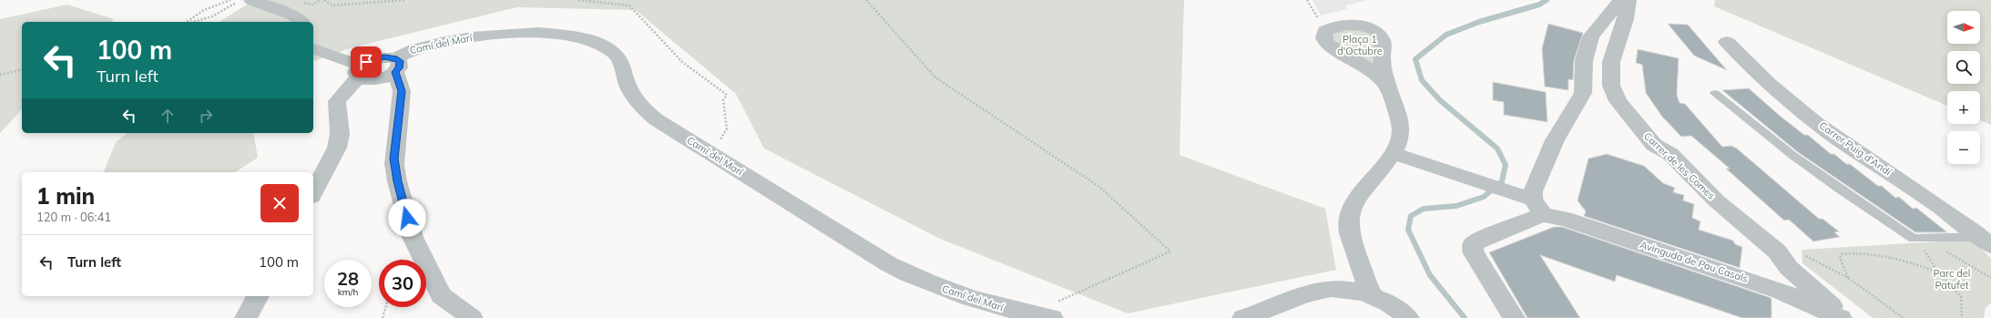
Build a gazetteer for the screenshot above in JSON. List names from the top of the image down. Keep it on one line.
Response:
{"streets":{"street":["Camí del Marí","Carrer Puig d'Andí","Carrer de les Comes","Avinguda de Pau Casals"]},"parks":["Plaça 1 d'Octubre","Parc del Patufet"],"north":"right","page":{"map_buttons":["+","−"],"turn":["100 m","Turn left"],"heading":["1 min","120 m · 06:41"],"list":[{"name":"Turn left","value":"100 m"}],"speed":"28 km/h","limit":"30"}}
